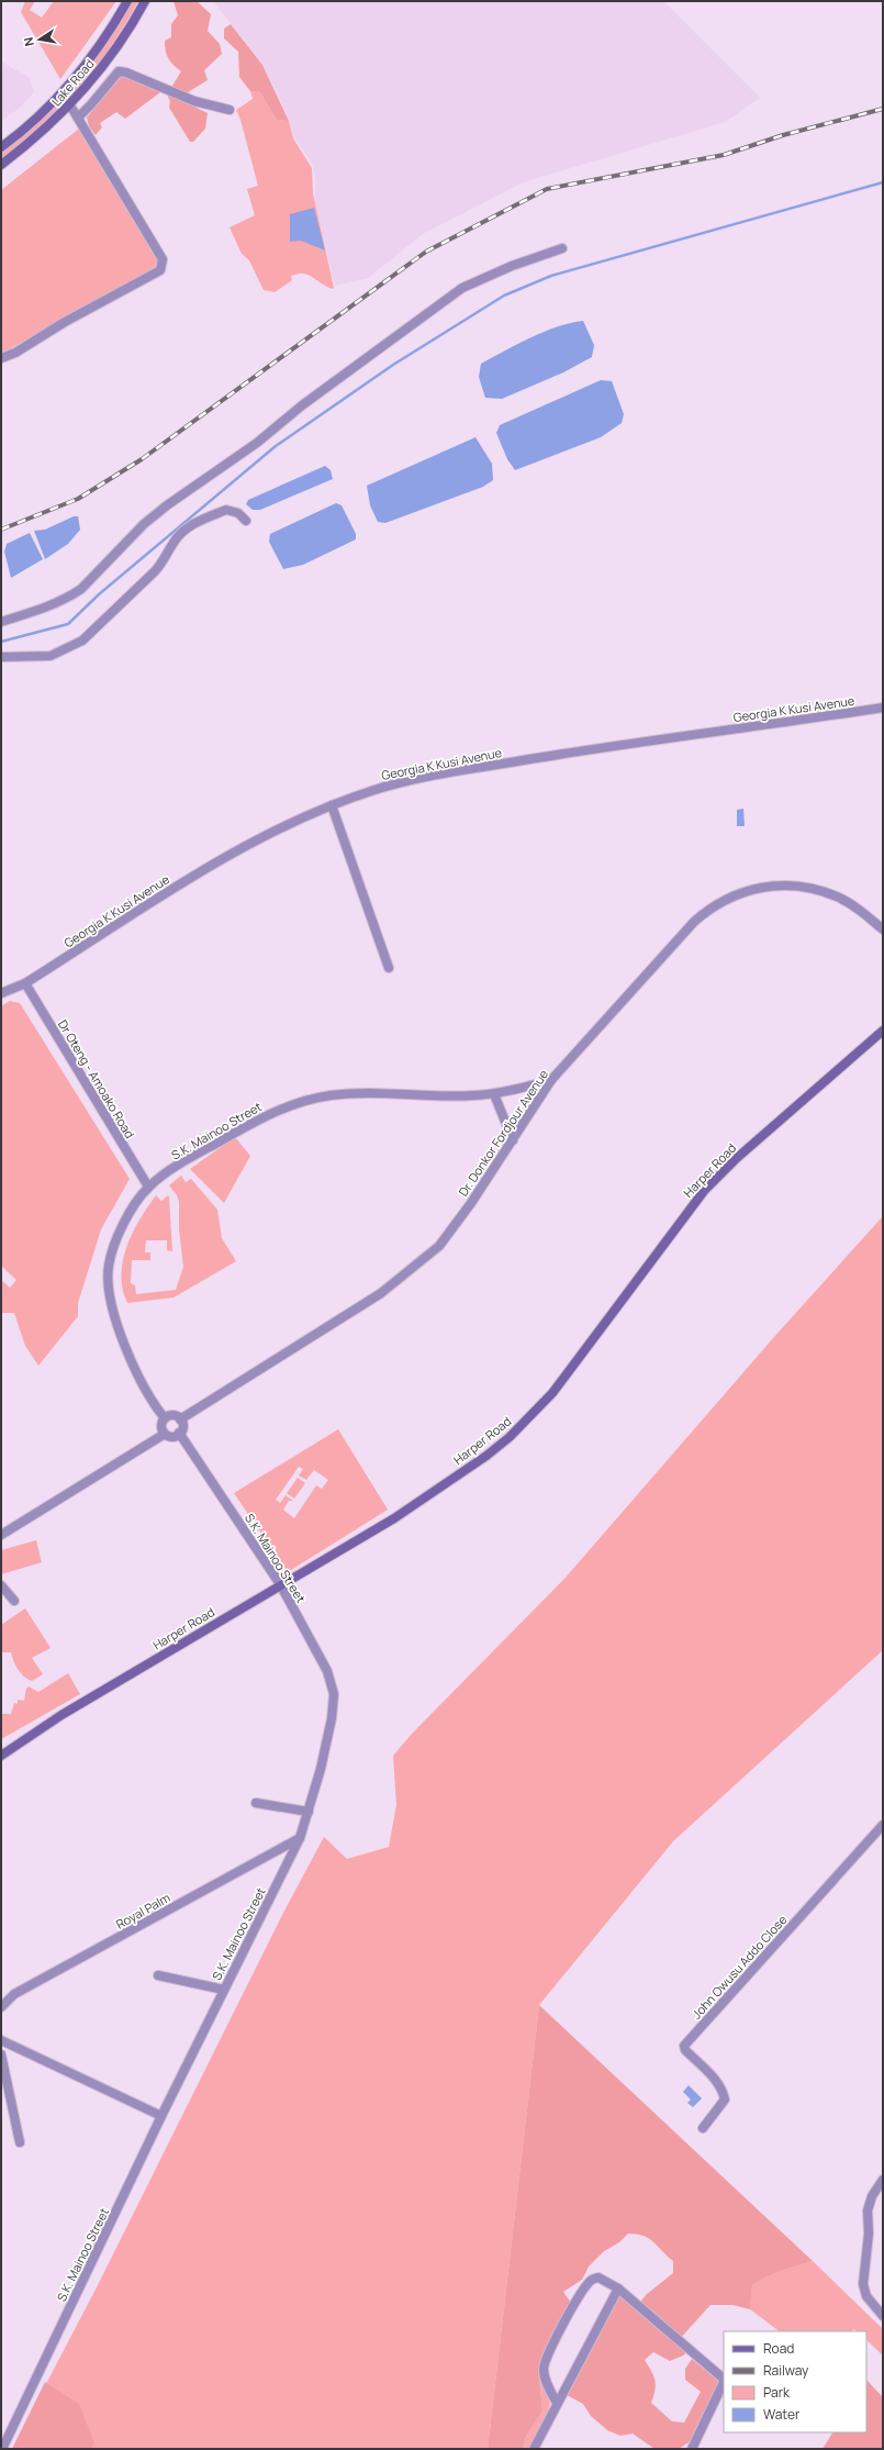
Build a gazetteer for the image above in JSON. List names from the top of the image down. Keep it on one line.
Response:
{"streets":{"main road":["Lake Road","Harper Road"],"street":["Georgia K Kusi Avenue","Dr Oteng - Amoako Road","S.K. Mainoo Street","Dr. Donkor Fordjour Avenue","Royal Palm","John Owusu Addo Close"]},"crossings":[["Georgia K Kusi Avenue","Dr Oteng - Amoako Road"],["Dr Oteng - Amoako Road","S.K. Mainoo Street"],["S.K. Mainoo Street","Dr. Donkor Fordjour Avenue"],["S.K. Mainoo Street","Harper Road"],["S.K. Mainoo Street","Royal Palm"]],"legend":["Road","Railway","Park","Water"],"north":"left"}
